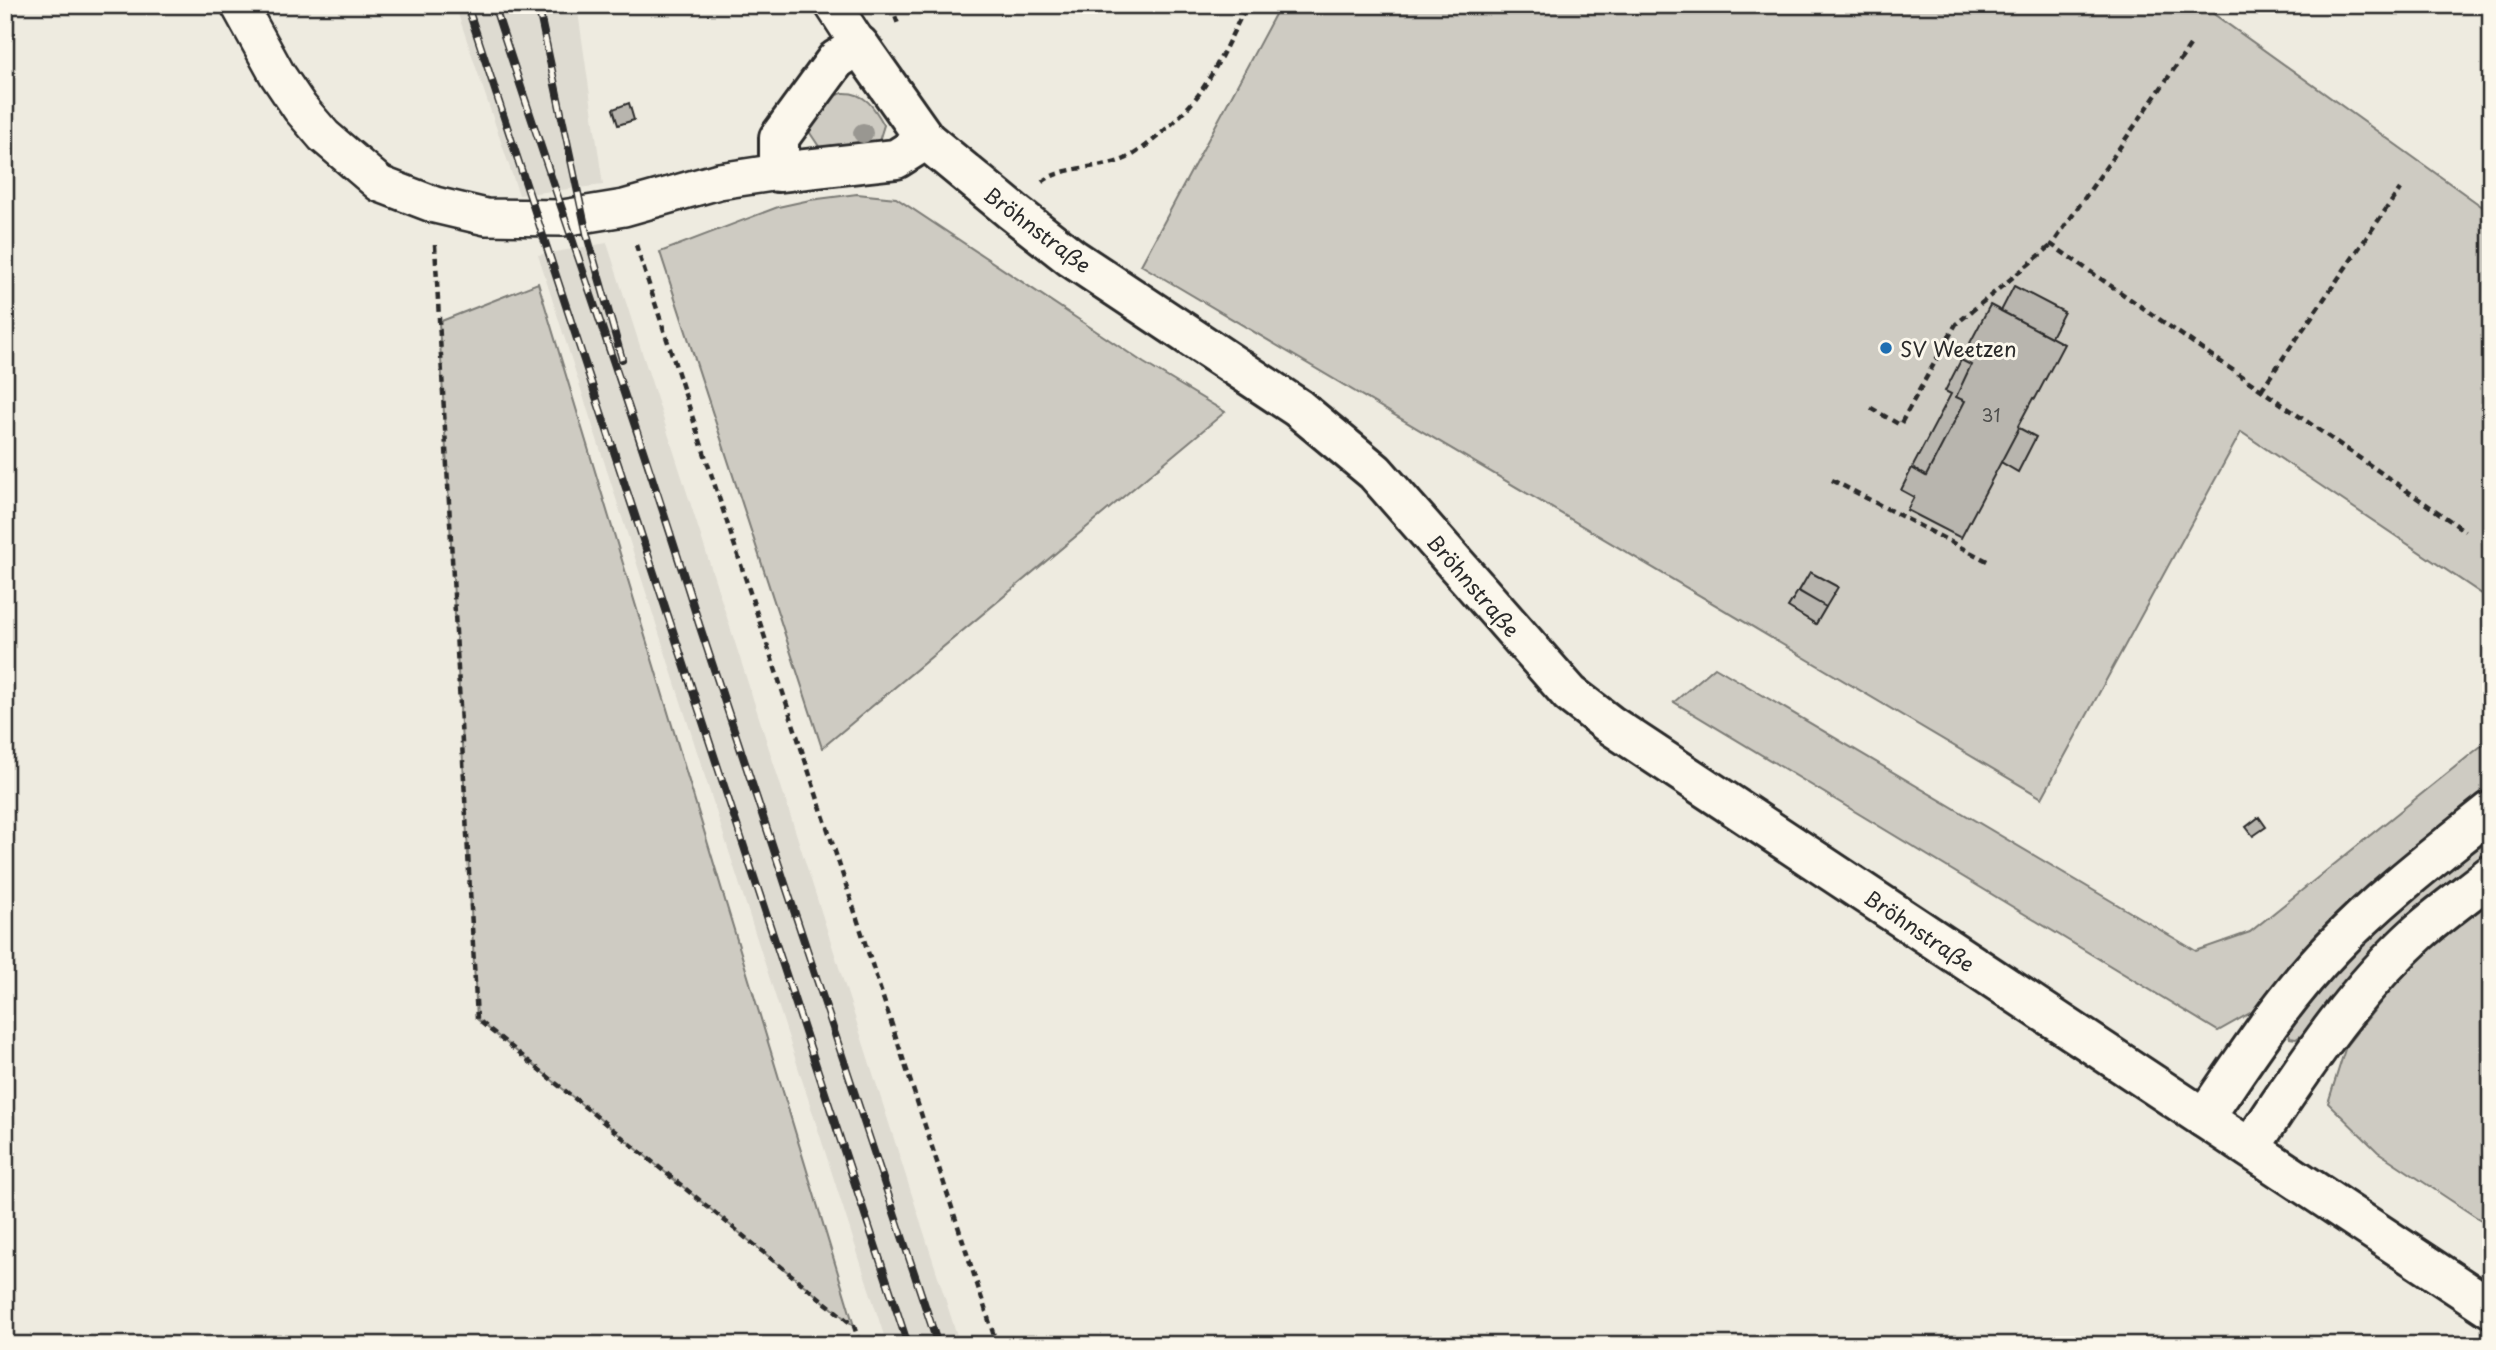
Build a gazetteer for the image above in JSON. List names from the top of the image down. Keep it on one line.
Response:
{"streets":{"main road":["Bröhnstraße"]},"places":["SV Weetzen"],"house_numbers":["31"]}
